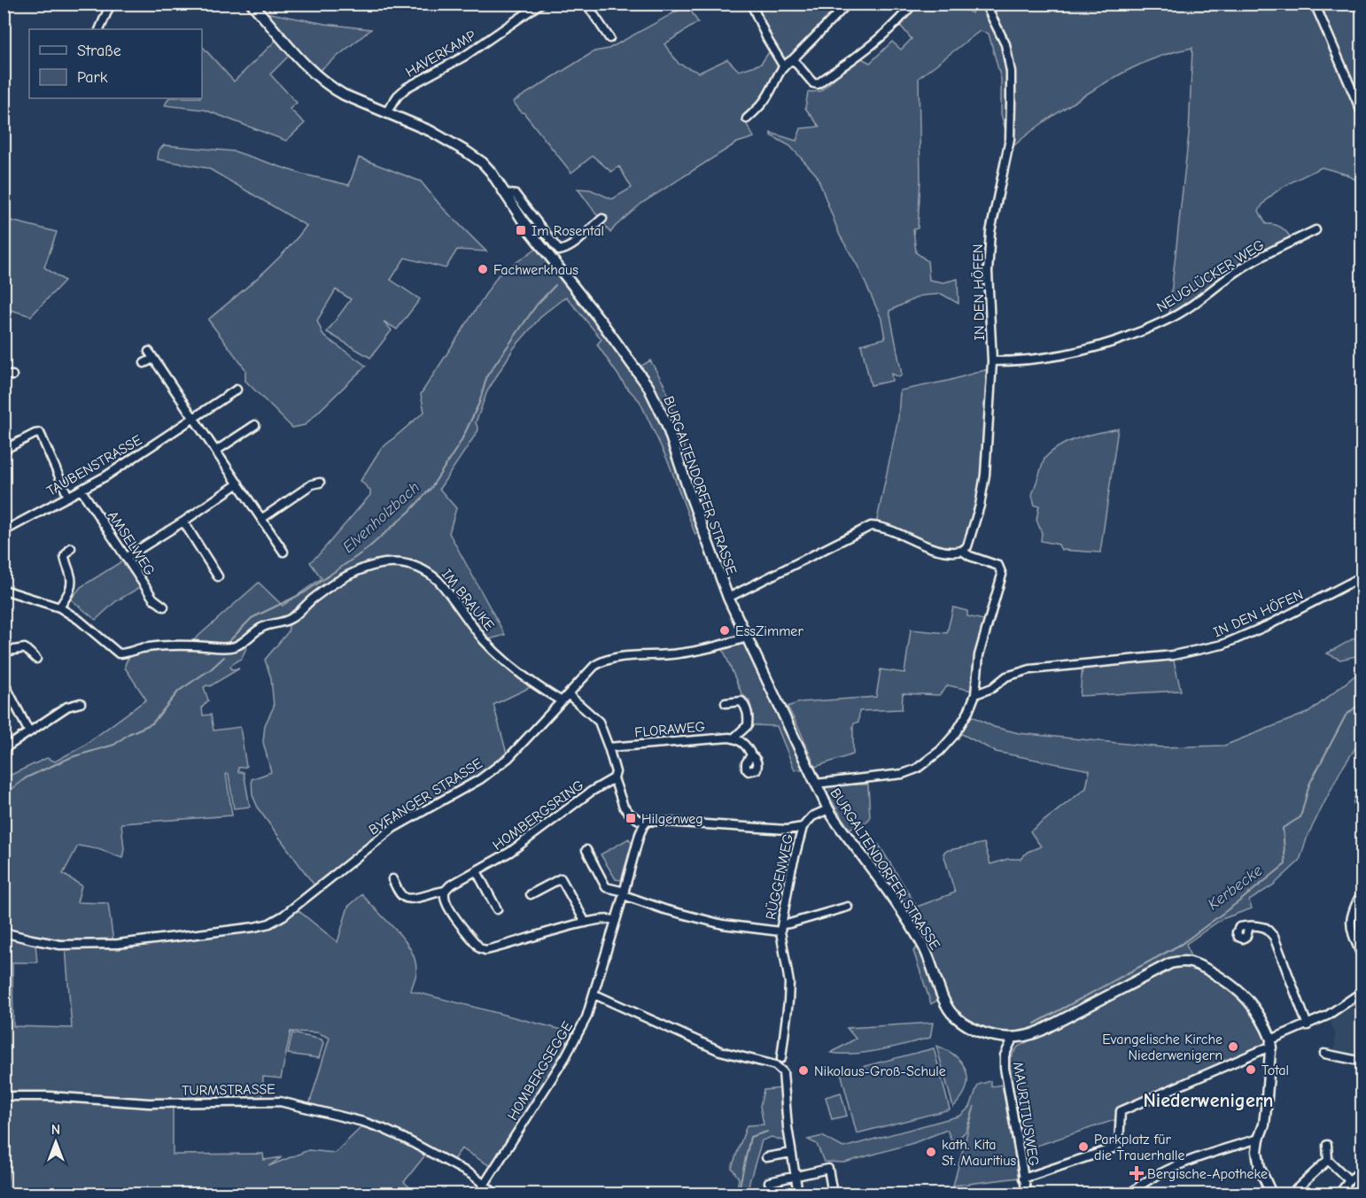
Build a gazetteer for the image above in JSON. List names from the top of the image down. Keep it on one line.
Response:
{"streets":{"main road":["BURGALTENDORFER STRASSE"],"street":["HAVERKAMP","NEUGLÜCKER WEG","IN DEN HÖFEN","TAUBENSTRASSE","AMSELWEG","IM BRAUKE","FLORAWEG","BYFANGER STRASSE","HOMBERGSRING","RÜGGENWEG","HOMBERGSEGGE","TURMSTRASSE","MAURITIUSWEG"]},"crossings":[["HAVERKAMP","BURGALTENDORFER STRASSE"],["NEUGLÜCKER WEG","IN DEN HÖFEN"],["TAUBENSTRASSE","AMSELWEG"],["BURGALTENDORFER STRASSE","BYFANGER STRASSE"],["BURGALTENDORFER STRASSE","MAURITIUSWEG"],["IM BRAUKE","BYFANGER STRASSE"],["HOMBERGSEGGE","TURMSTRASSE"]],"districts":["Niederwenigern"],"water":["Elvenholzbach","Kerbecke"],"places":{"transit":["Im Rosental","Hilgenweg"],"other":["Fachwerkhaus","EssZimmer","Evangelische Kirche Niederwenigern","Total","Nikolaus-Groß-Schule","Parkplatz für die Trauerhalle","kath. Kita St. Mauritius"],"health":["Bergische-Apotheke"]},"legend":["Straße","Park"],"north":"top"}
